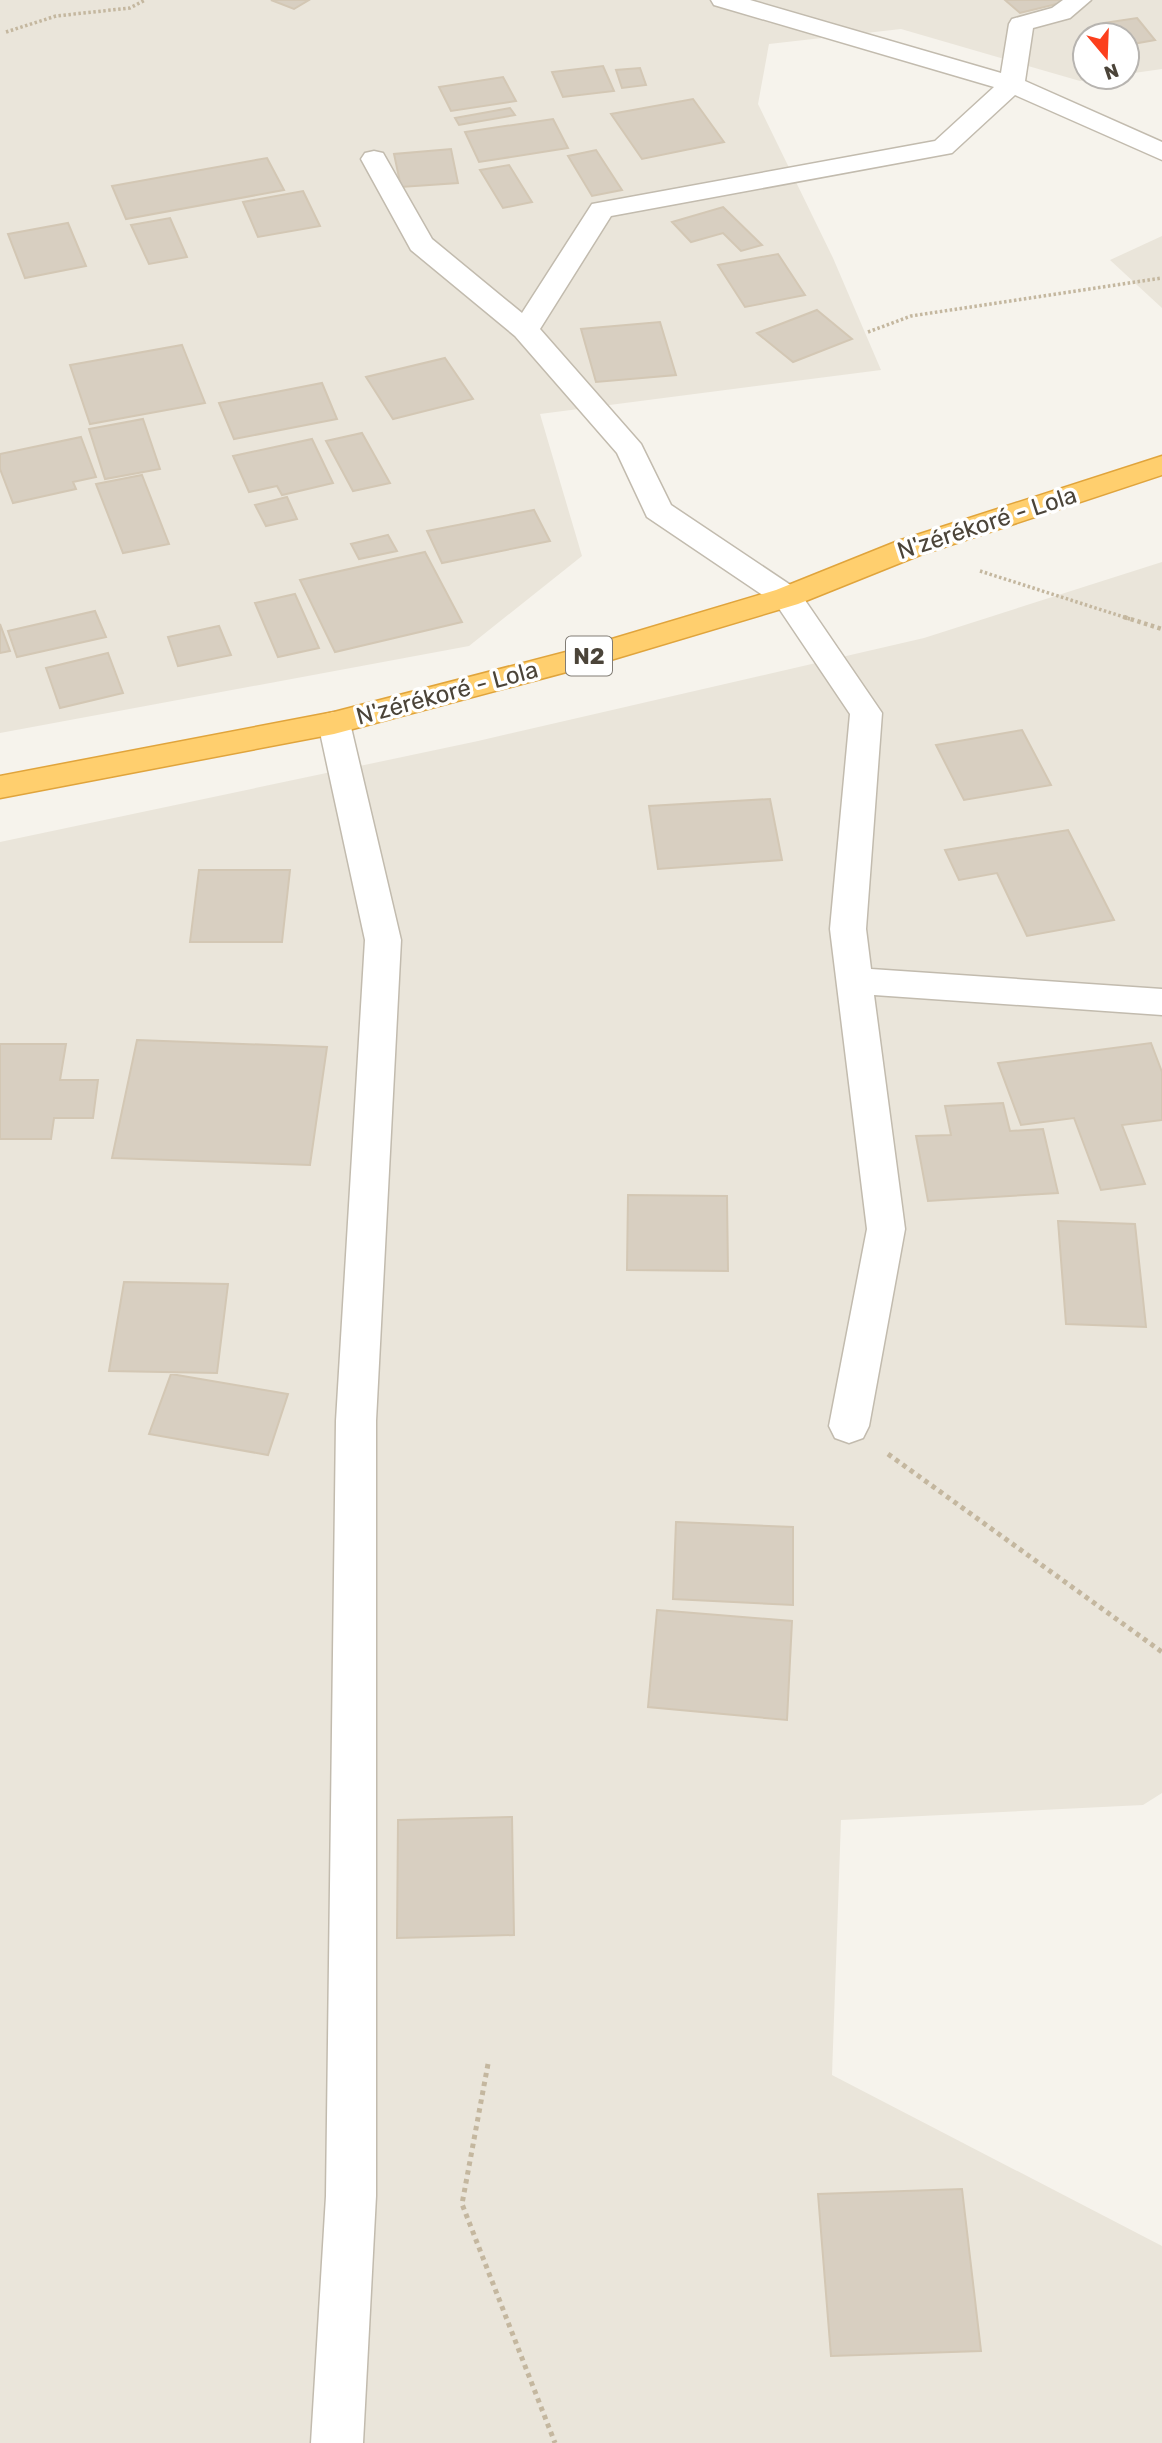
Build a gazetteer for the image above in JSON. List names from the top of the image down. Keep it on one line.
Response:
{"streets":{"highway":["N'zérékoré - Lola","N2"]},"north":"bottom"}
